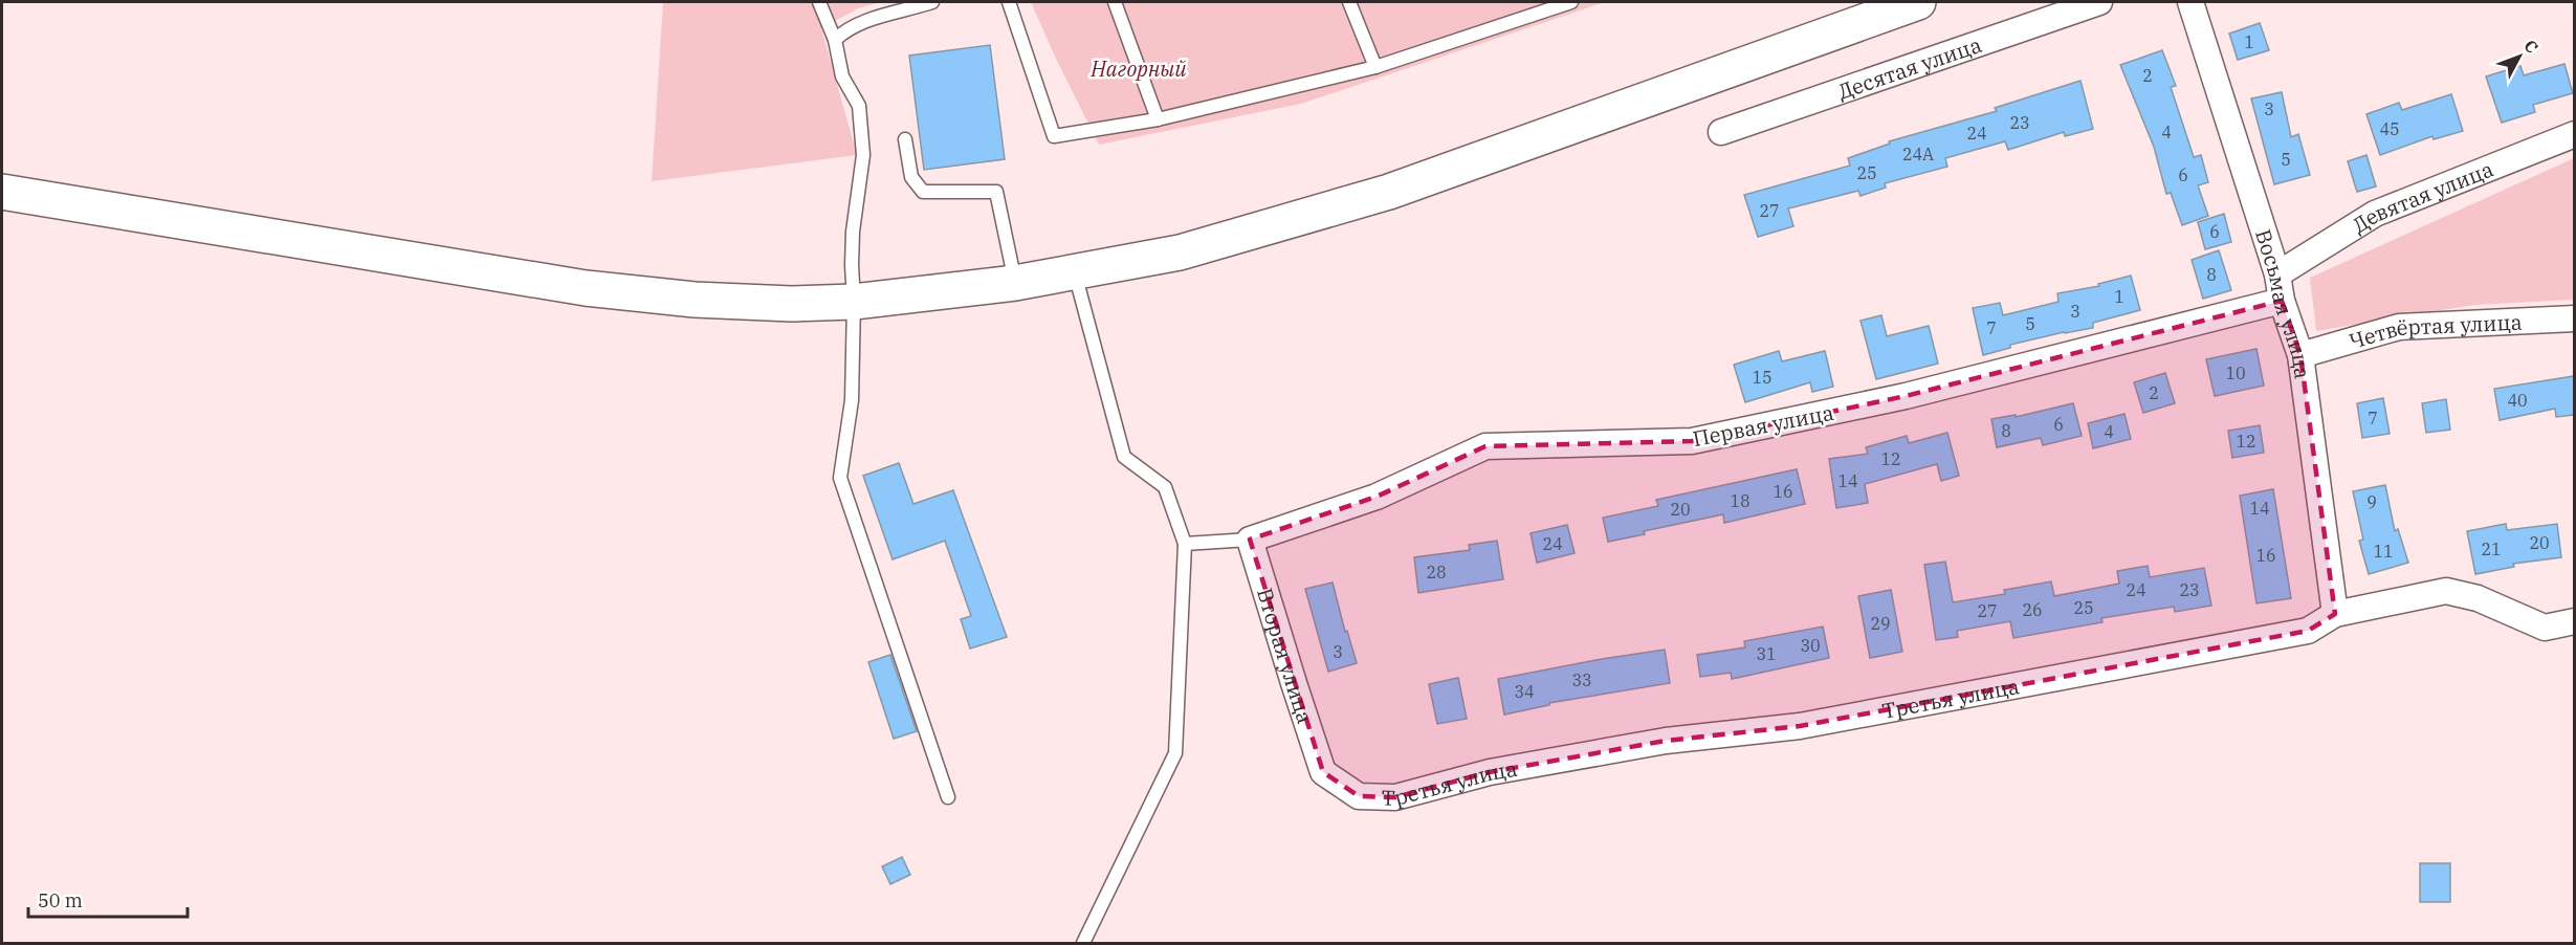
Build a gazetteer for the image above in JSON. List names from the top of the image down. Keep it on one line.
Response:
{"streets":{"street":["Десятая улица","Девятая улица","Восьмая улица","Четвёртая улица","Первая улица","Вторая улица","Третья улица"]},"crossings":[["Девятая улица","Восьмая улица"],["Восьмая улица","Четвёртая улица"],["Восьмая улица","Первая улица"],["Восьмая улица","Третья улица"],["Первая улица","Вторая улица"],["Вторая улица","Третья улица"]],"parks":["Нагорный"],"house_numbers":["1","2","3","23","45","4","24","24А","5","25","6","27","6","8","1","3","5","7","10","15","2","40","7","6","8","4","12","12","14","16","18","9","14","20","20","24","21","11","16","28","24","23","25","26","27","29","30","3","31","33","34"],"scale_bar":"50 m","north":"top right"}
